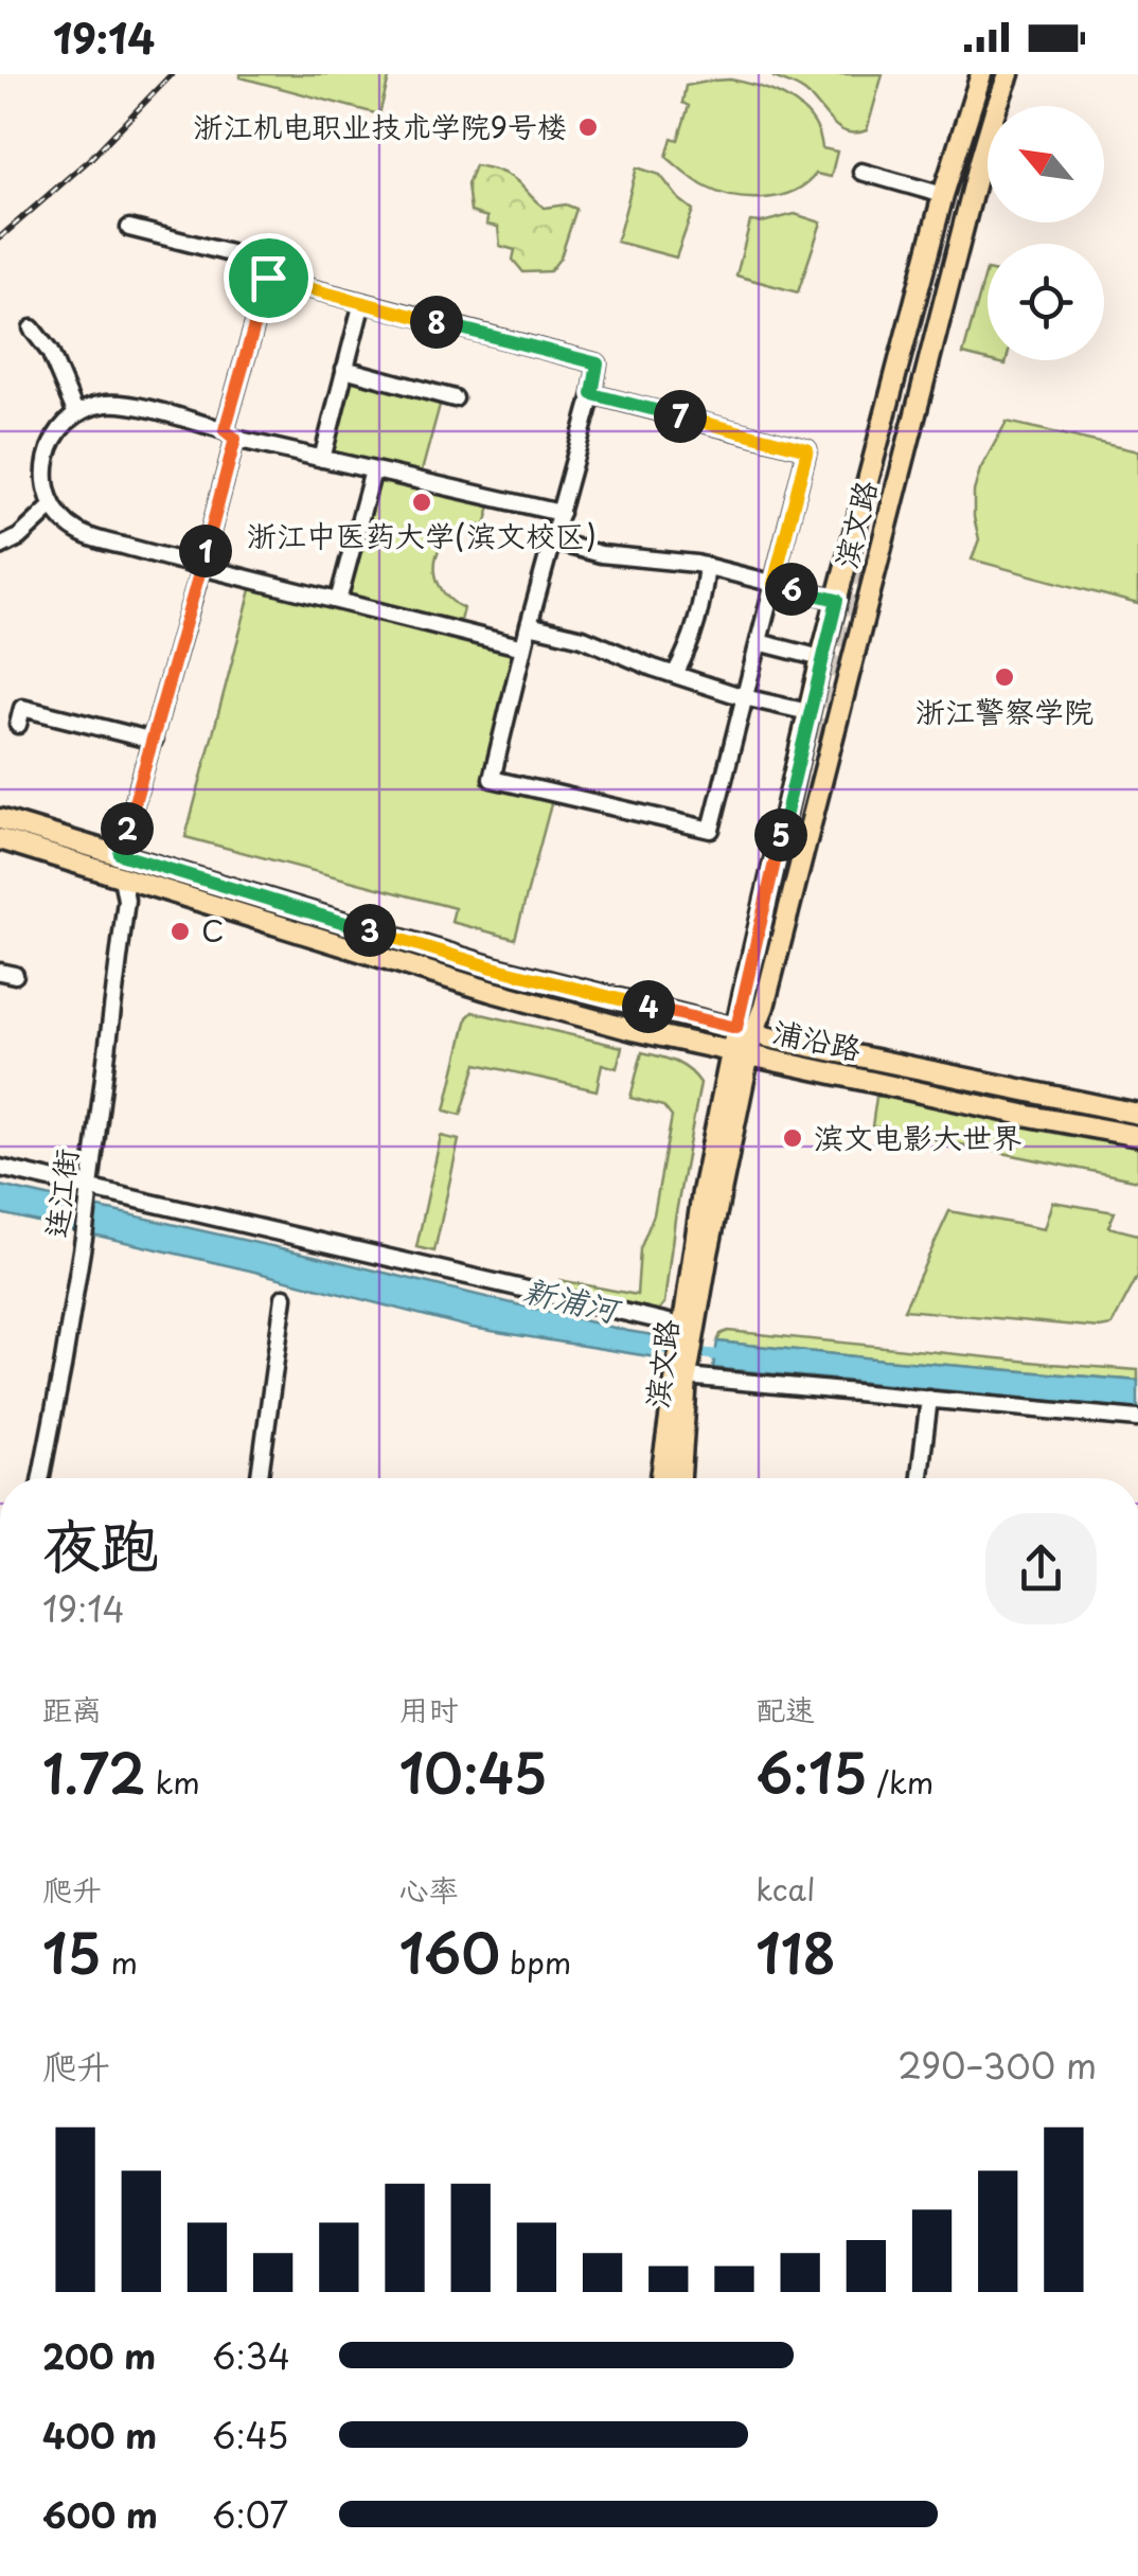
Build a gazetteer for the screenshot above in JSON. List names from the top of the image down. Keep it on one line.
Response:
{"streets":{"main road":["滨文路","浦沿路"],"street":["连江街"]},"crossings":[["滨文路","浦沿路"],["浦沿路","连江街"]],"water":["新浦河"],"places":["浙江机电职业技术学院9号楼","浙江中医药大学(滨文校区)","浙江警察学院","C","滨文电影大世界"],"north":"top left","page":{"status":"19:14","pins":["8","7","1","6","2","5","3","4"],"heading":["夜跑","19:14"],"stats":[["距离","1.72 km"],["用时","10:45"],["配速","6:15 /km"],["爬升","15 m"],["心率","160 bpm"],["kcal","118"]],"chart":["爬升","290–300 m"],"list":[{"name":"200 m","note":"6:34"},{"name":"400 m","note":"6:45"},{"name":"600 m","note":"6:07"}]}}
